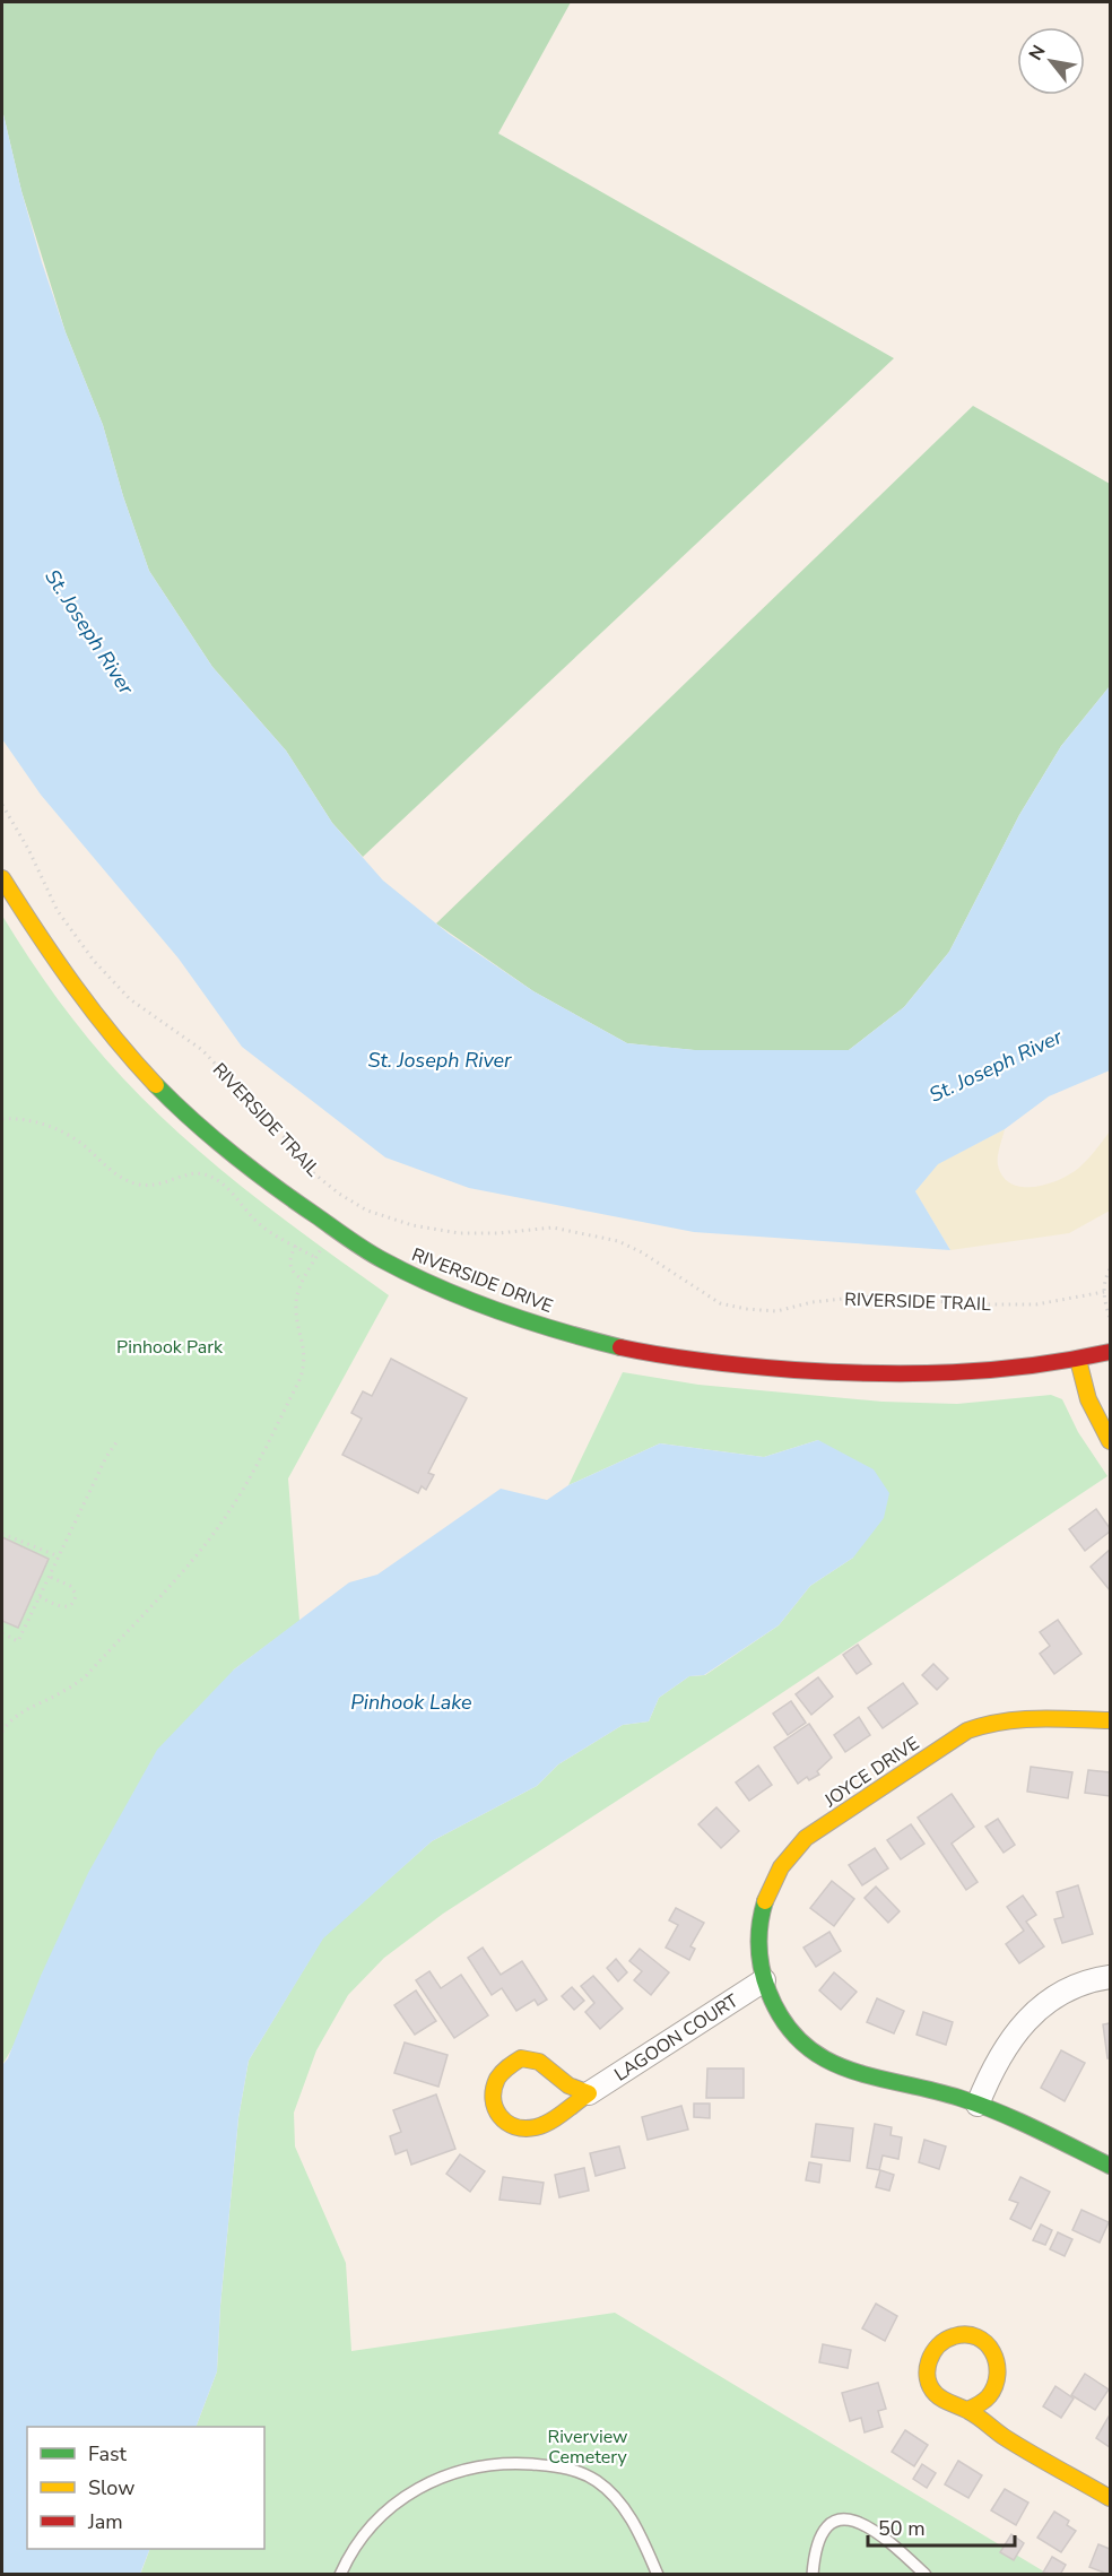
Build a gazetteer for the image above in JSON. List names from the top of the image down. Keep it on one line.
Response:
{"streets":{"street":["RIVERSIDE DRIVE","JOYCE DRIVE","LAGOON COURT"],"path":["RIVERSIDE TRAIL"]},"crossings":[["JOYCE DRIVE","LAGOON COURT"]],"water":["St. Joseph River","Pinhook Lake"],"parks":["Pinhook Park","Riverview Cemetery"],"legend":["Fast","Slow","Jam"],"scale_bar":"50 m","north":"top left"}
